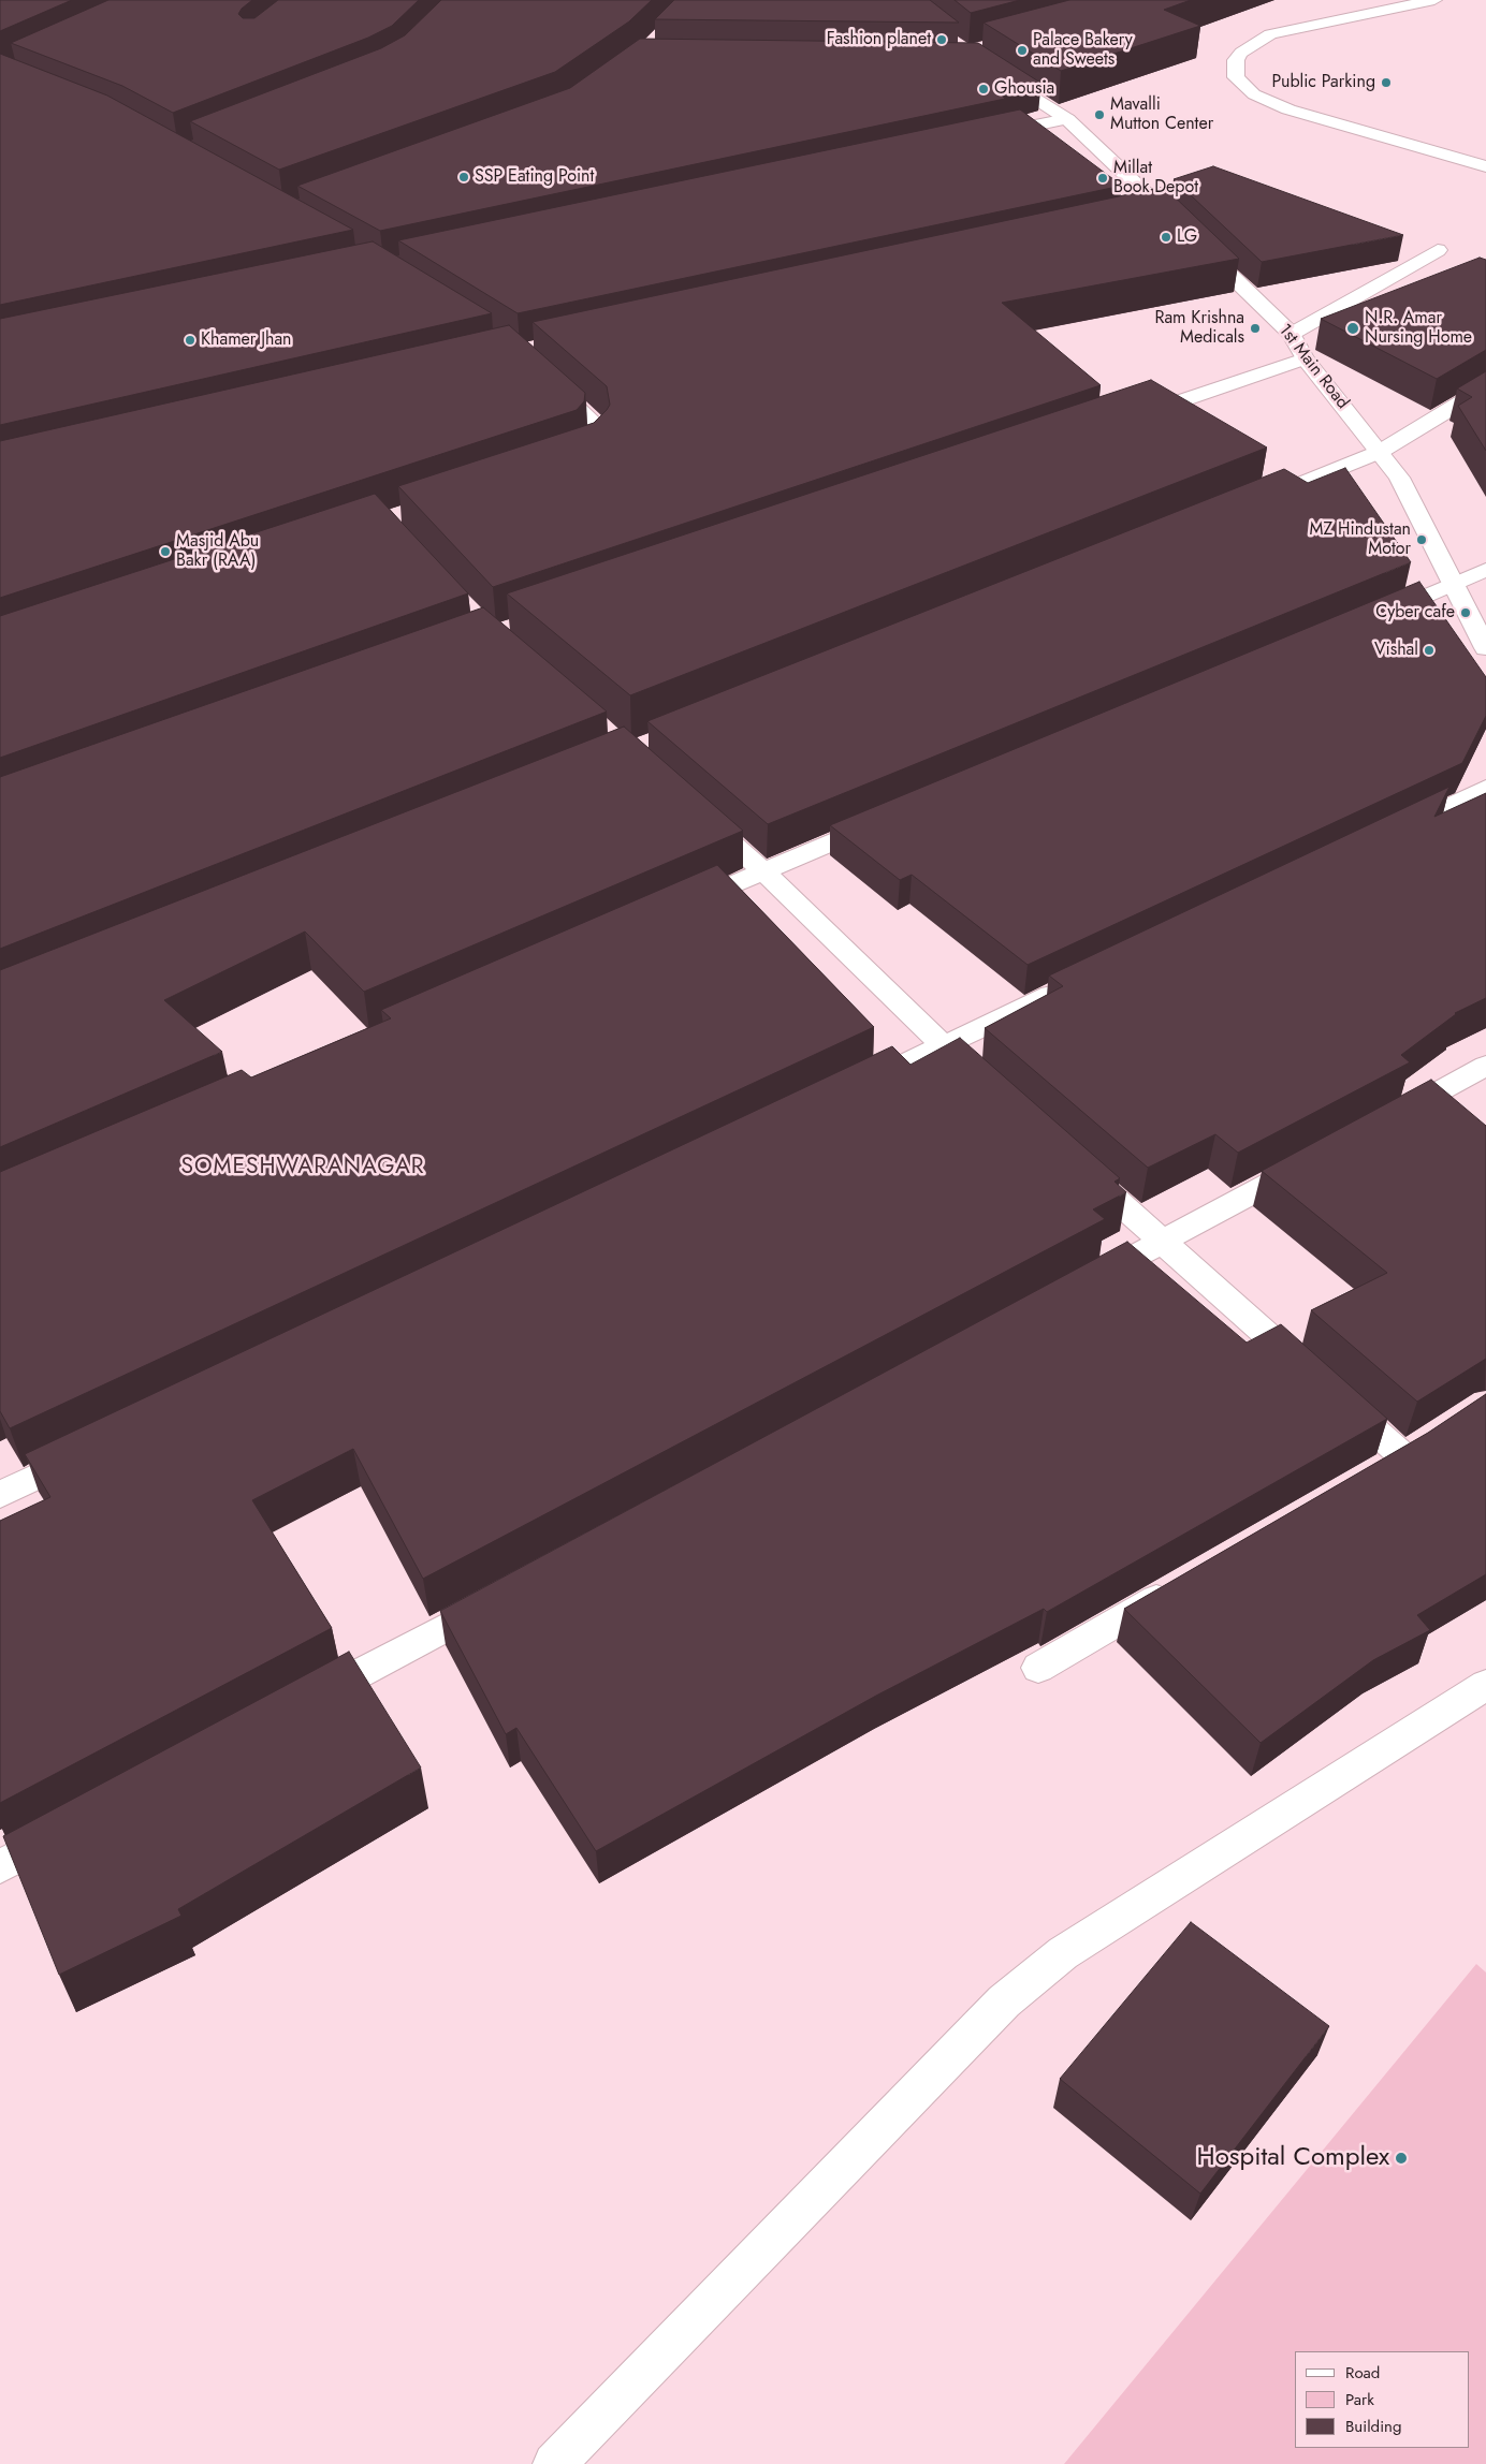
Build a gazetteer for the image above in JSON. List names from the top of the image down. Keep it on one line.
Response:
{"streets":{"street":["1st Main Road"]},"districts":["SOMESHWARANAGAR"],"places":["Fashion planet","Palace Bakery and Sweets","Public Parking","Ghousia","Mavalli Mutton Center","SSP Eating Point","Millat Book Depot","LG","Ram Krishna Medicals","N.R. Amar Nursing Home","Khamer Jhan","MZ Hindustan Motor","Masjid Abu Bakr (RAA)","Cyber cafe","Vishal","Hospital Complex"],"legend":["Road","Park","Building"]}
